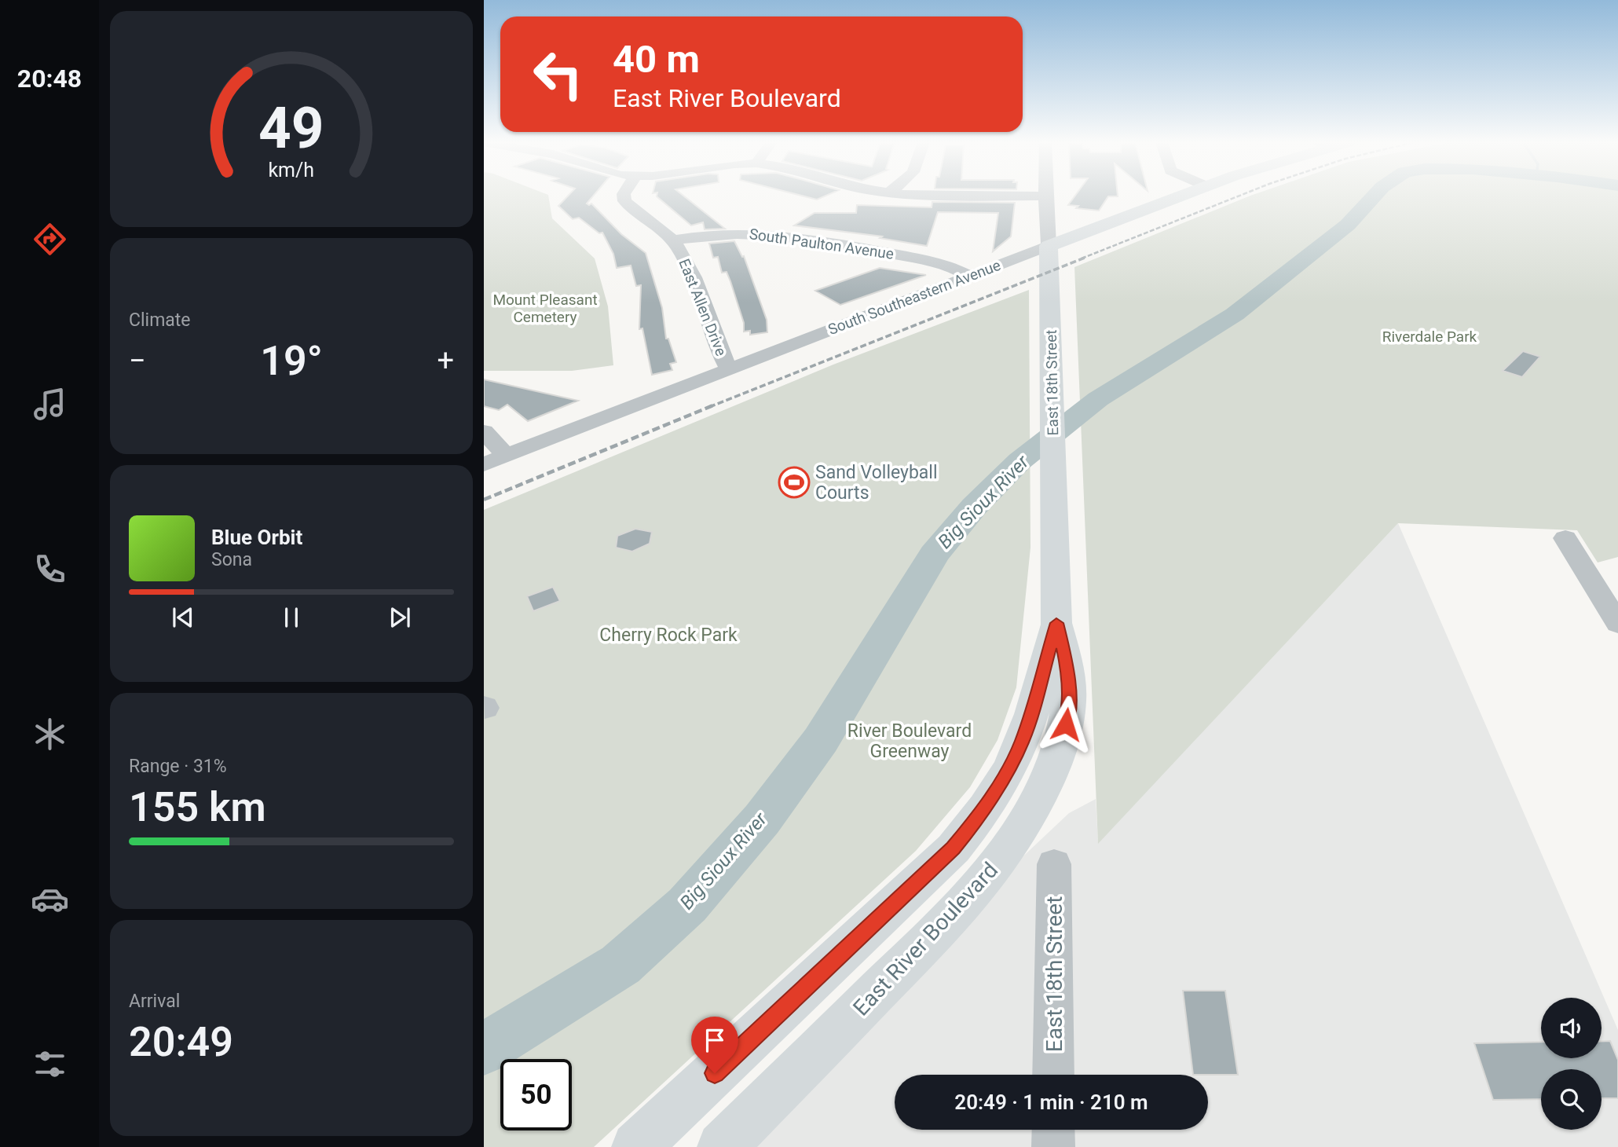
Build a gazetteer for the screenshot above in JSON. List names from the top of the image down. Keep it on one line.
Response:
{"streets":{"main road":["South Southeastern Avenue","East 18th Street","East River Boulevard"],"street":["South Paulton Avenue","East Allen Drive"]},"crossings":[["South Paulton Avenue","South Southeastern Avenue"],["South Paulton Avenue","East Allen Drive"],["South Southeastern Avenue","East Allen Drive"],["South Southeastern Avenue","East 18th Street"],["East 18th Street","East River Boulevard"]],"water":["Big Sioux River"],"parks":["Mount Pleasant Cemetery","Riverdale Park","Cherry Rock Park","River Boulevard Greenway"],"places":{"sports":["Sand Volleyball Courts"]},"page":{"tabs":"20:48","turn":["40 m","East River Boulevard"],"tile":["Climate",["Range · 31%","155 km"],["Arrival","20:49"]],"heat":["−","19°","+"],"song":["Blue Orbit","Sona"],"limit":"50","trip":"20:49 · 1 min · 210 m","gauge":["49","km/h"]}}
